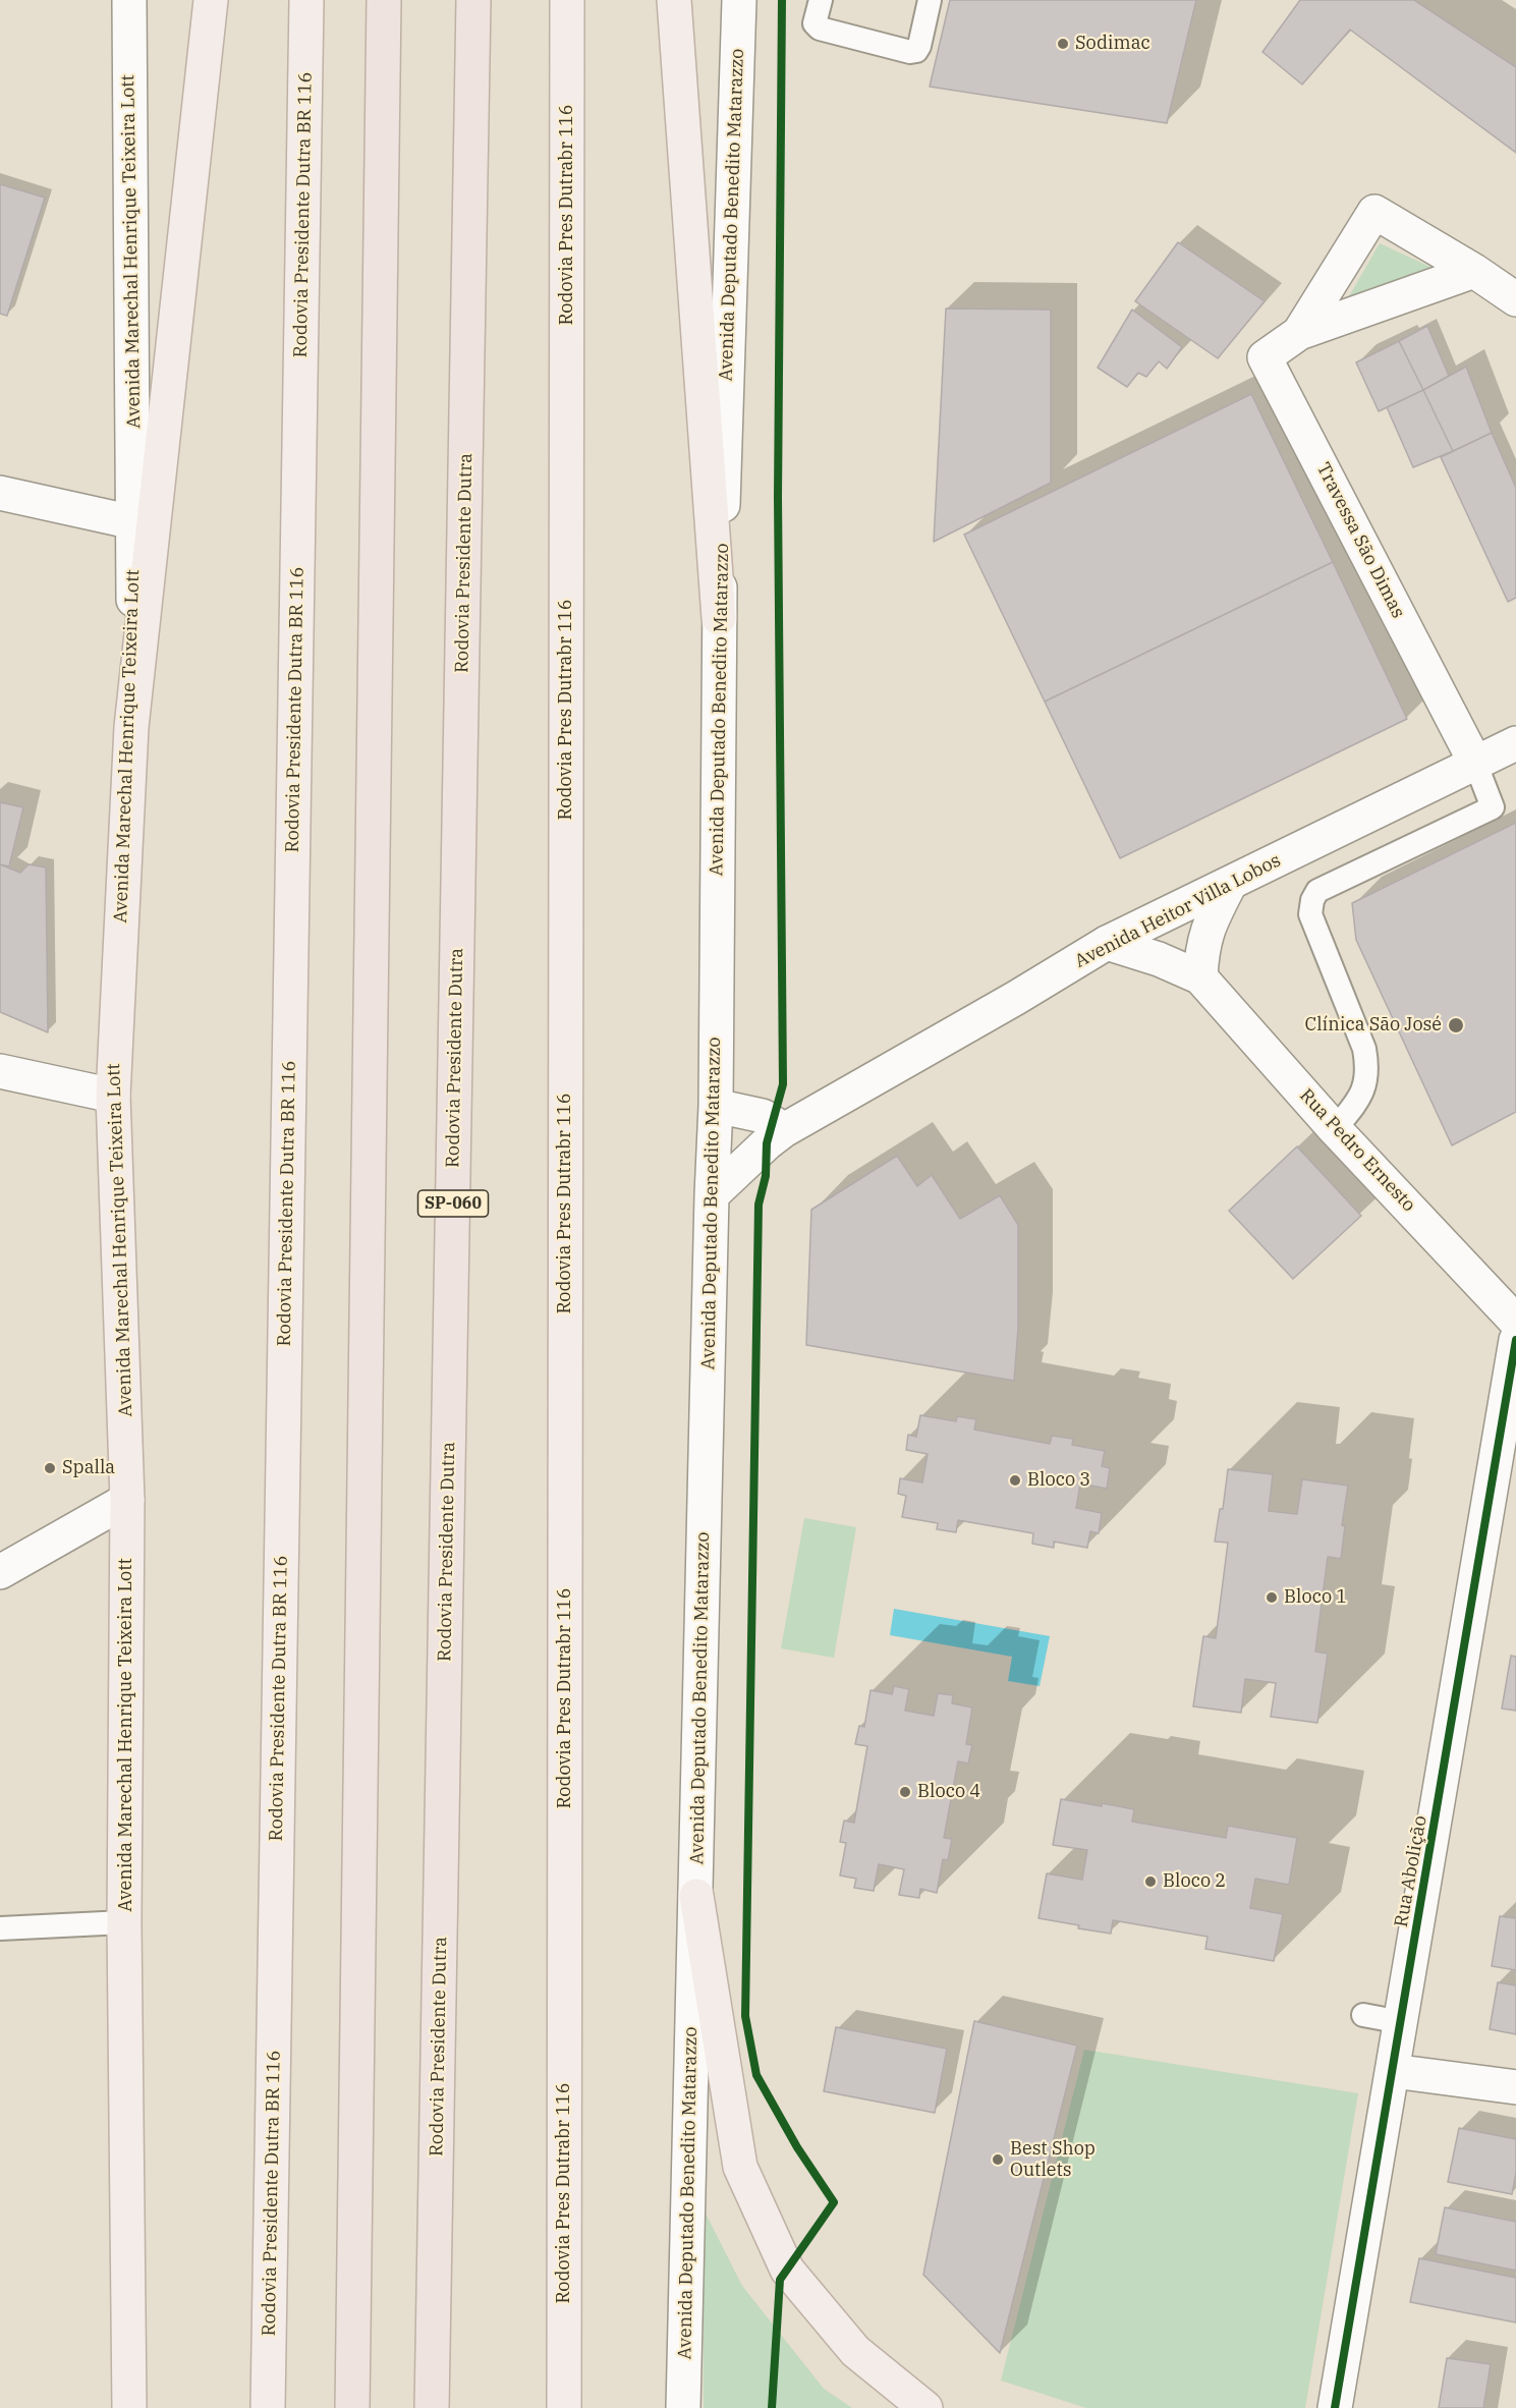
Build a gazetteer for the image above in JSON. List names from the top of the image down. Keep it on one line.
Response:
{"streets":{"highway":["Rodovia Presidente Dutra","SP-060"],"main road":["Rodovia Presidente Dutra BR 116","Rodovia Pres Dutrabr 116","Avenida Marechal Henrique Teixeira Lott"],"street":["Avenida Deputado Benedito Matarazzo","Travessa São Dimas","Avenida Heitor Villa Lobos","Rua Pedro Ernesto","Rua Abolição"]},"crossings":[["Avenida Deputado Benedito Matarazzo","Avenida Heitor Villa Lobos"],["Travessa São Dimas","Avenida Heitor Villa Lobos"],["Avenida Heitor Villa Lobos","Rua Pedro Ernesto"]],"places":["Sodimac","Clínica São José","Spalla","Bloco 3","Bloco 1","Bloco 4","Bloco 2","Best Shop Outlets"]}
